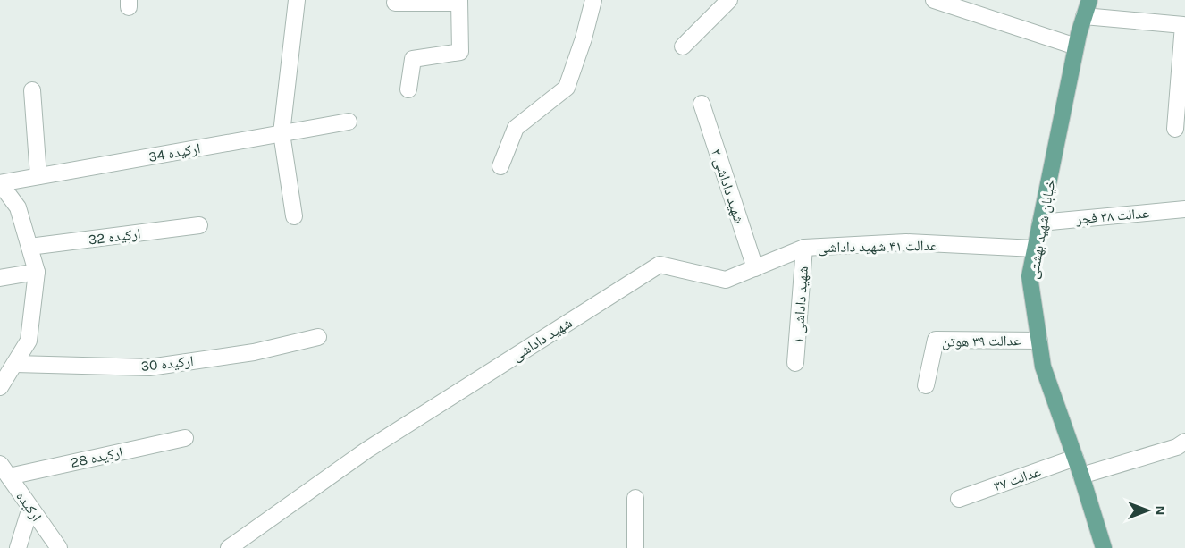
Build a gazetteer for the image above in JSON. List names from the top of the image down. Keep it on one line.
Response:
{"streets":{"main road":["خیابان شهید بهشتی"],"street":["ارکیده 34","شهید داداشی ۲","عدالت ۳۸ فجر","ارکیده 32","عدالت ۴۱ شهید داداشی","شهید داداشی ۱","شهید داداشی","عدالت ۳۹ هوتن","ارکیده 30","ارکیده 28","عدالت ۳۷","ارکیده"]},"crossings":[["شهید داداشی ۲","عدالت ۴۱ شهید داداشی"],["عدالت ۳۸ فجر","خیابان شهید بهشتی"],["خیابان شهید بهشتی","عدالت ۴۱ شهید داداشی"],["خیابان شهید بهشتی","عدالت ۳۹ هوتن"],["خیابان شهید بهشتی","عدالت ۳۷"],["عدالت ۴۱ شهید داداشی","شهید داداشی ۱"],["عدالت ۴۱ شهید داداشی","شهید داداشی"],["ارکیده 28","ارکیده"]],"north":"right"}
